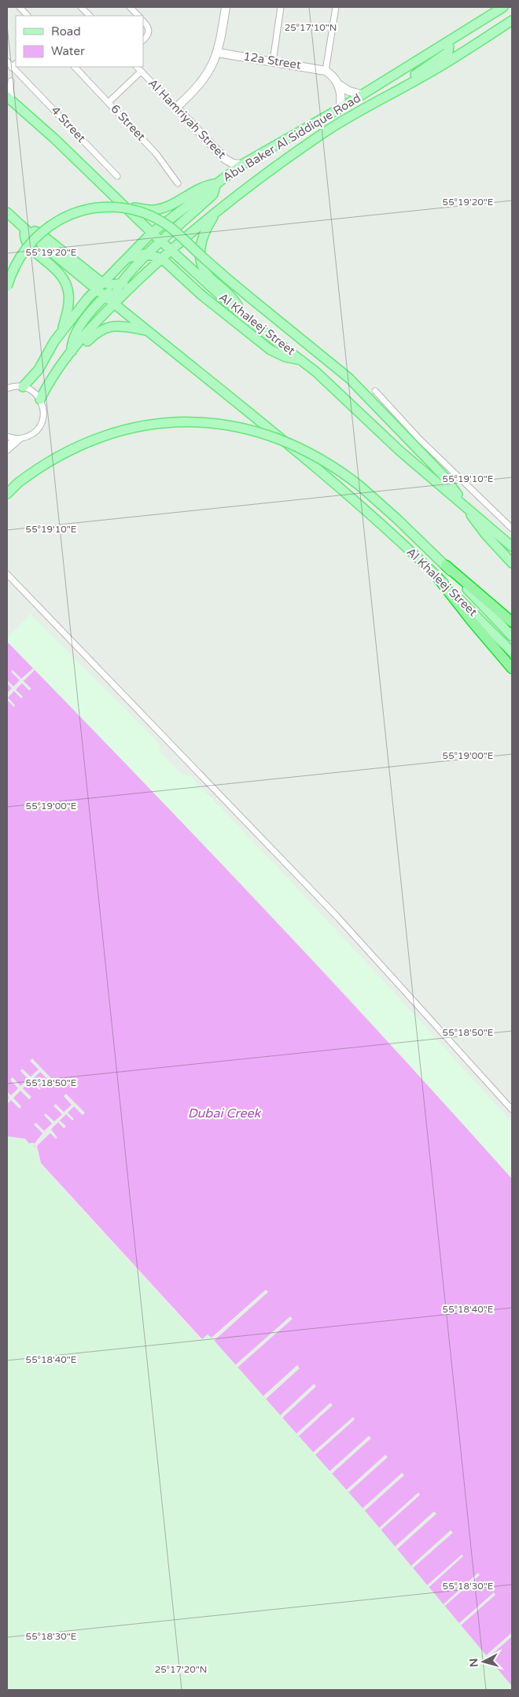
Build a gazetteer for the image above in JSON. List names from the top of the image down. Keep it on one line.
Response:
{"streets":{"main road":["Abu Baker Al Siddique Road","Al Khaleej Street"],"street":["12a Street","Al Hamriyah Street","6 Street","4 Street"]},"crossings":[["Al Hamriyah Street","Abu Baker Al Siddique Road"],["Abu Baker Al Siddique Road","Al Khaleej Street"]],"water":["Dubai Creek"],"legend":["Road","Water"],"north":"left","coordinates":["25°17'10\"N","55°19'20\"E","55°19'10\"E","55°19'00\"E","55°18'50\"E","55°18'40\"E","55°18'30\"E","25°17'20\"N"]}
